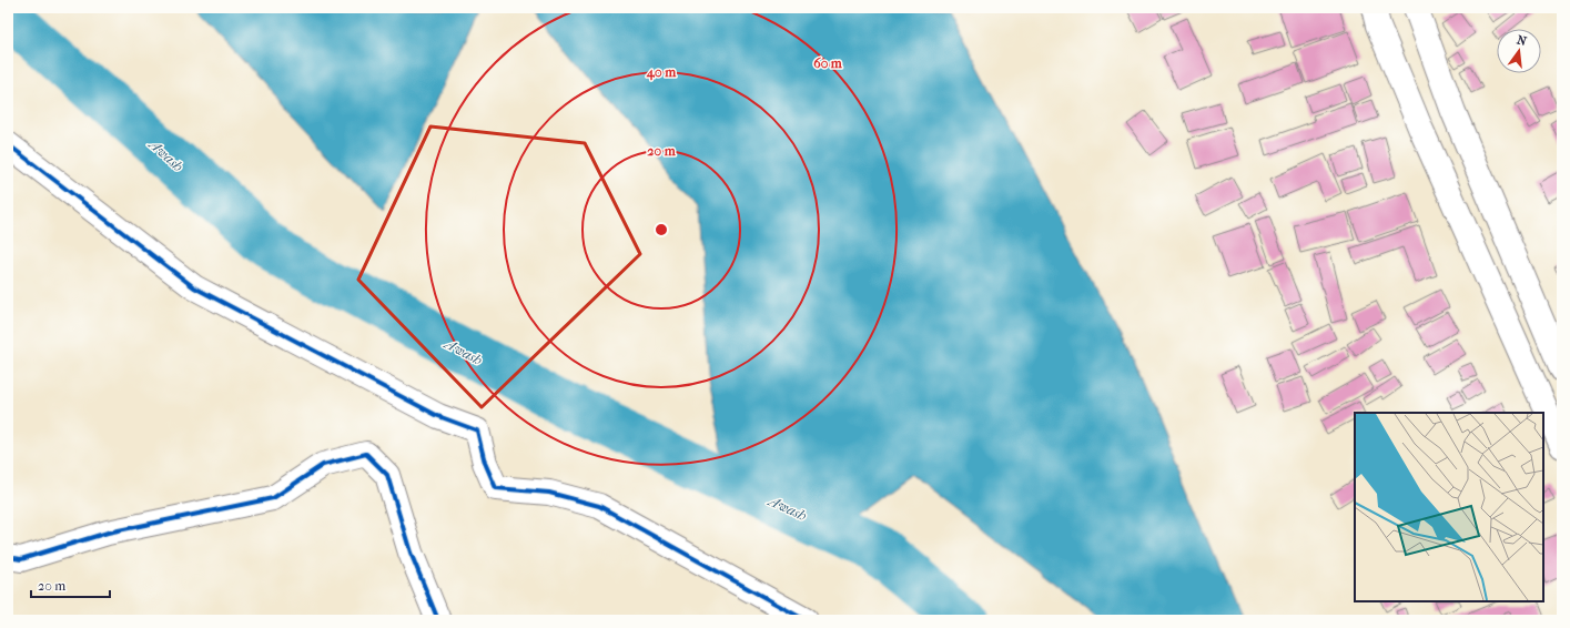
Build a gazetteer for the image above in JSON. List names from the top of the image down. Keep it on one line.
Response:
{"water":["Awash"],"scale_bar":"20 m","north":"top","rings":["60 m","40 m","20 m"]}
